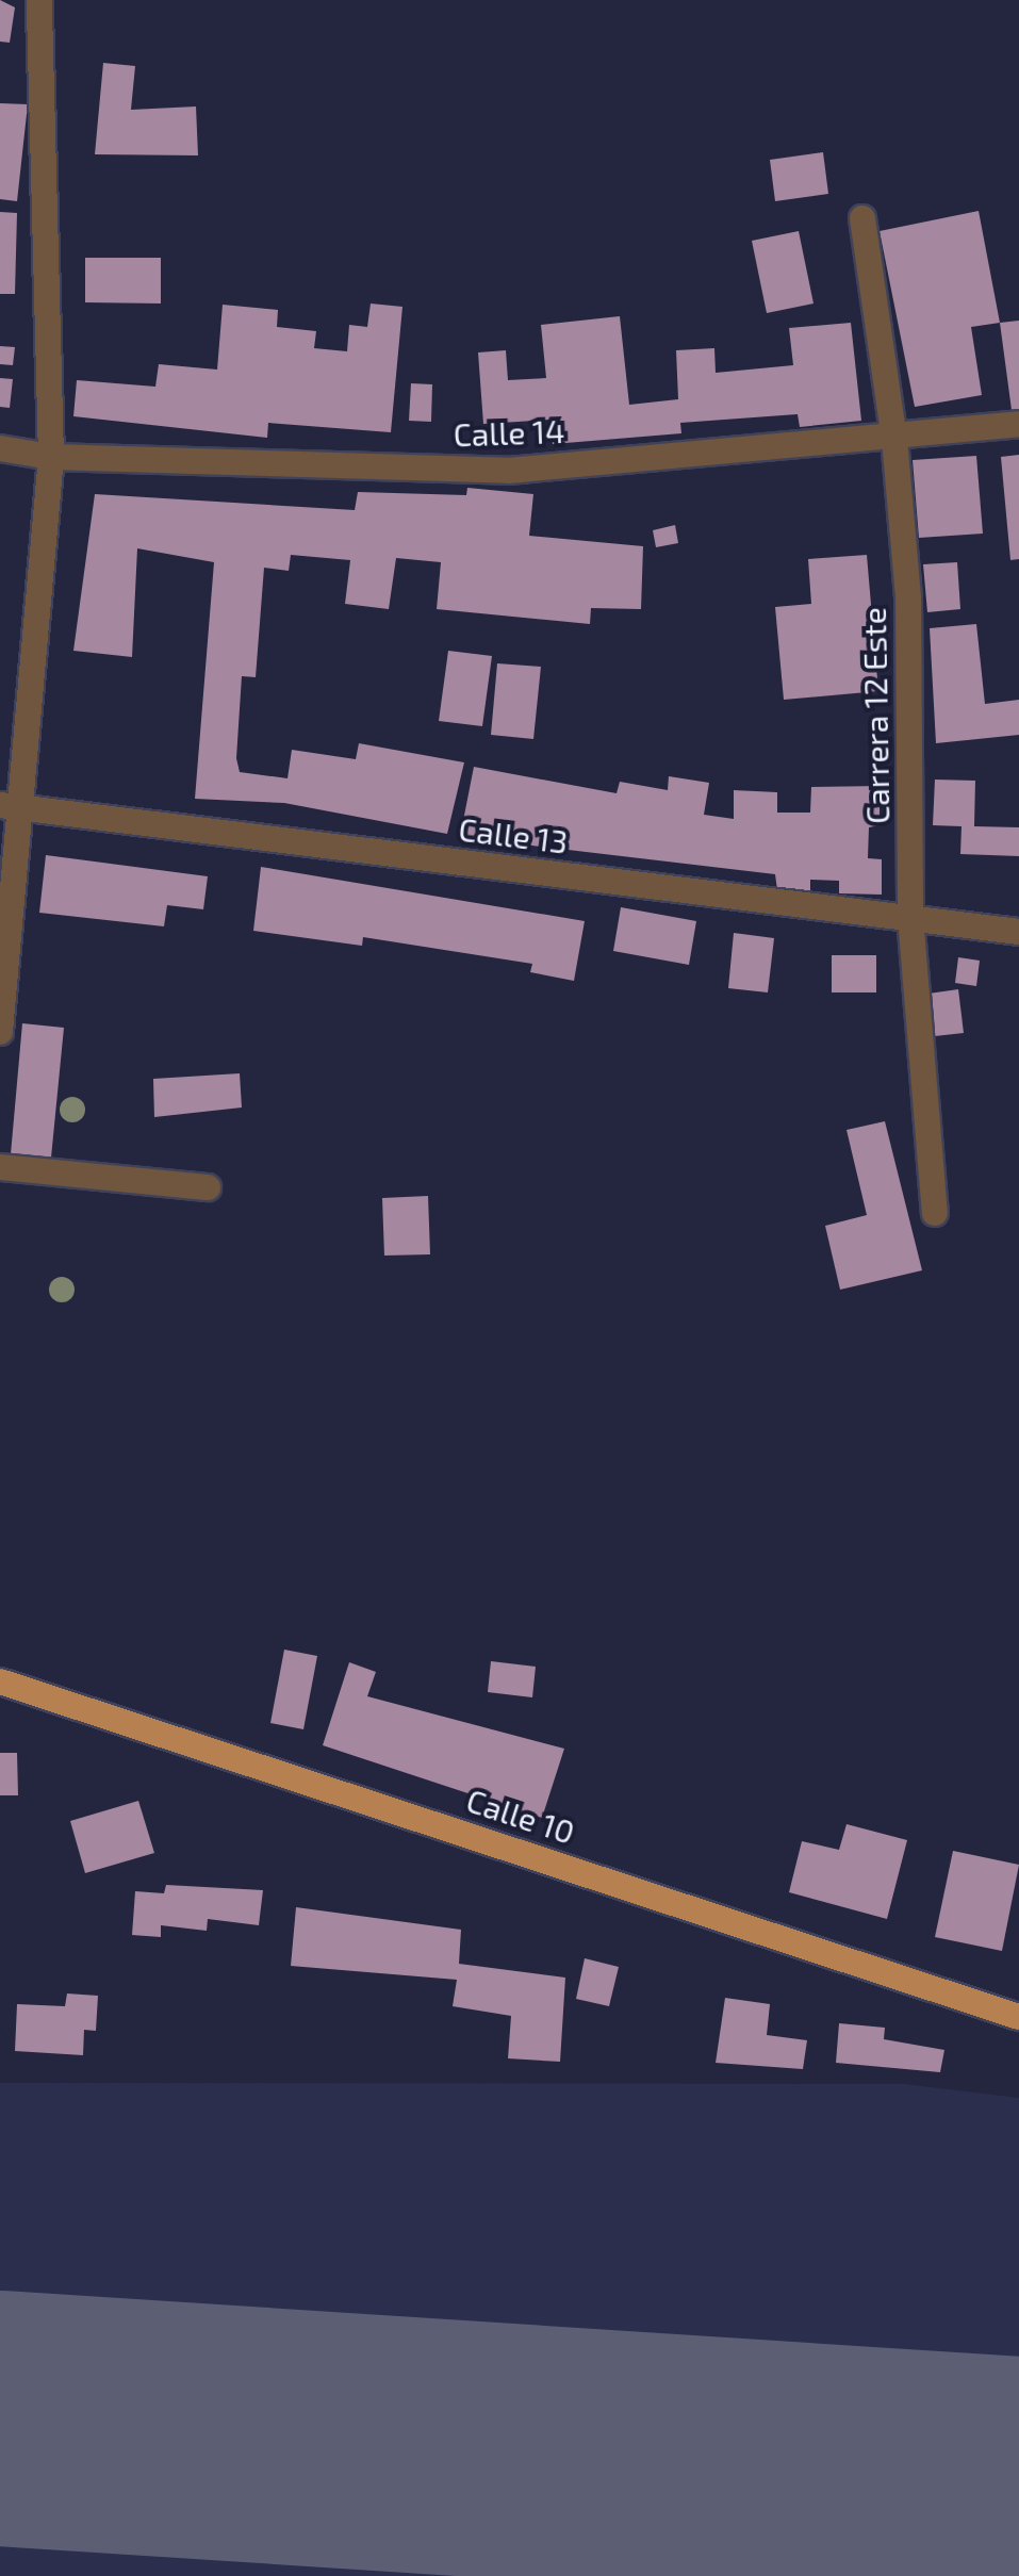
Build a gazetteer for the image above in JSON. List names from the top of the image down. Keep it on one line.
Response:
{"streets":{"main road":["Calle 10"],"street":["Calle 14","Carrera 12 Este","Calle 13"]},"crossings":[["Calle 14","Carrera 12 Este"],["Carrera 12 Este","Calle 13"]]}
